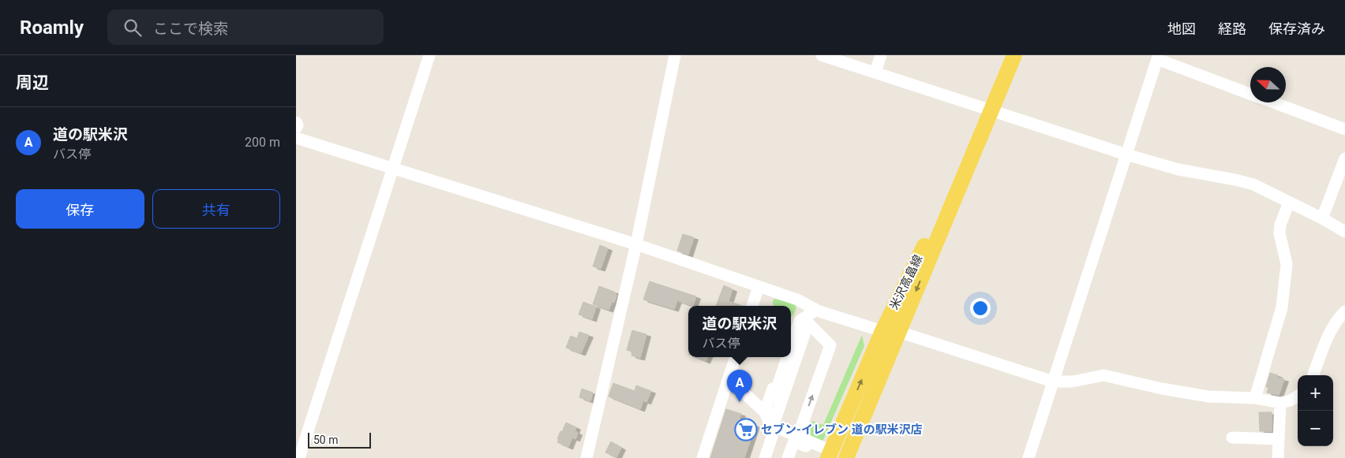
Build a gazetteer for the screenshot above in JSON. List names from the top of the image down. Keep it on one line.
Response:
{"streets":{"main road":["米沢高畠線"]},"places":{"supermarket":["セブン-イレブン 道の駅米沢店"]},"scale_bar":"50 m","north":"left","page":{"header":"Roamly","search":"ここで検索","nav":["地図","経路","保存済み"],"heading":"周辺","list":[{"mark":"A","name":"道の駅米沢","note":"バス停","value":"200 m"}],"buttons":["保存","共有"],"popup":["道の駅米沢","バス停"],"pins":"A","map_buttons":["+","−"],"scale":"50 m"}}
